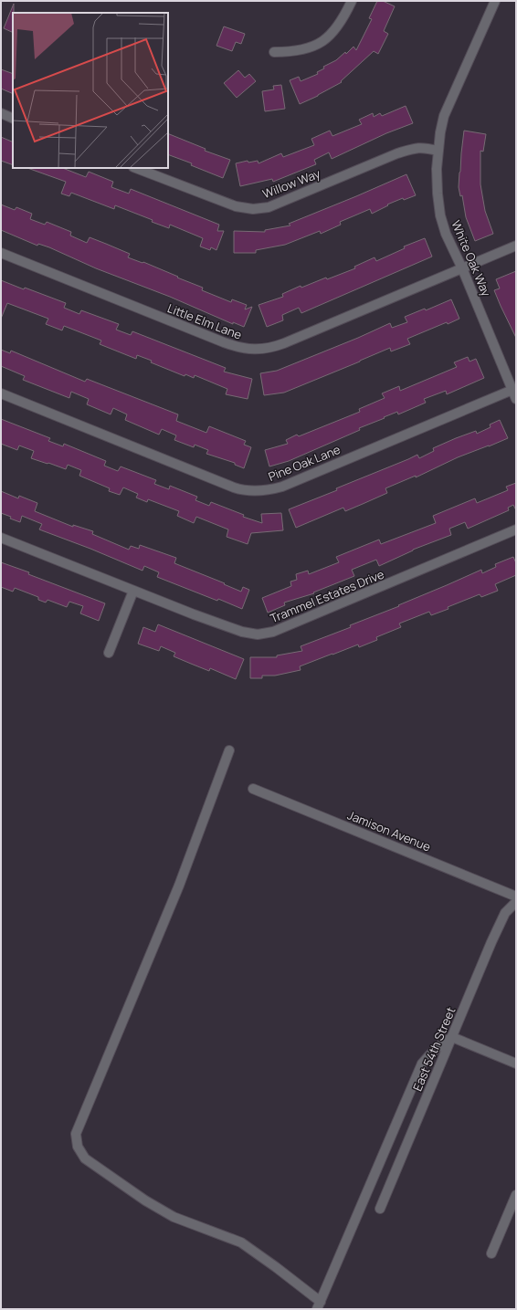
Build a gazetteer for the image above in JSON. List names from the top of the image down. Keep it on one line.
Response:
{"streets":{"street":["Willow Way","White Oak Way","Little Elm Lane","Pine Oak Lane","Trammel Estates Drive","Jamison Avenue","East 54th Street"]},"crossings":[["Willow Way","White Oak Way"],["White Oak Way","Little Elm Lane"],["White Oak Way","Pine Oak Lane"]]}
